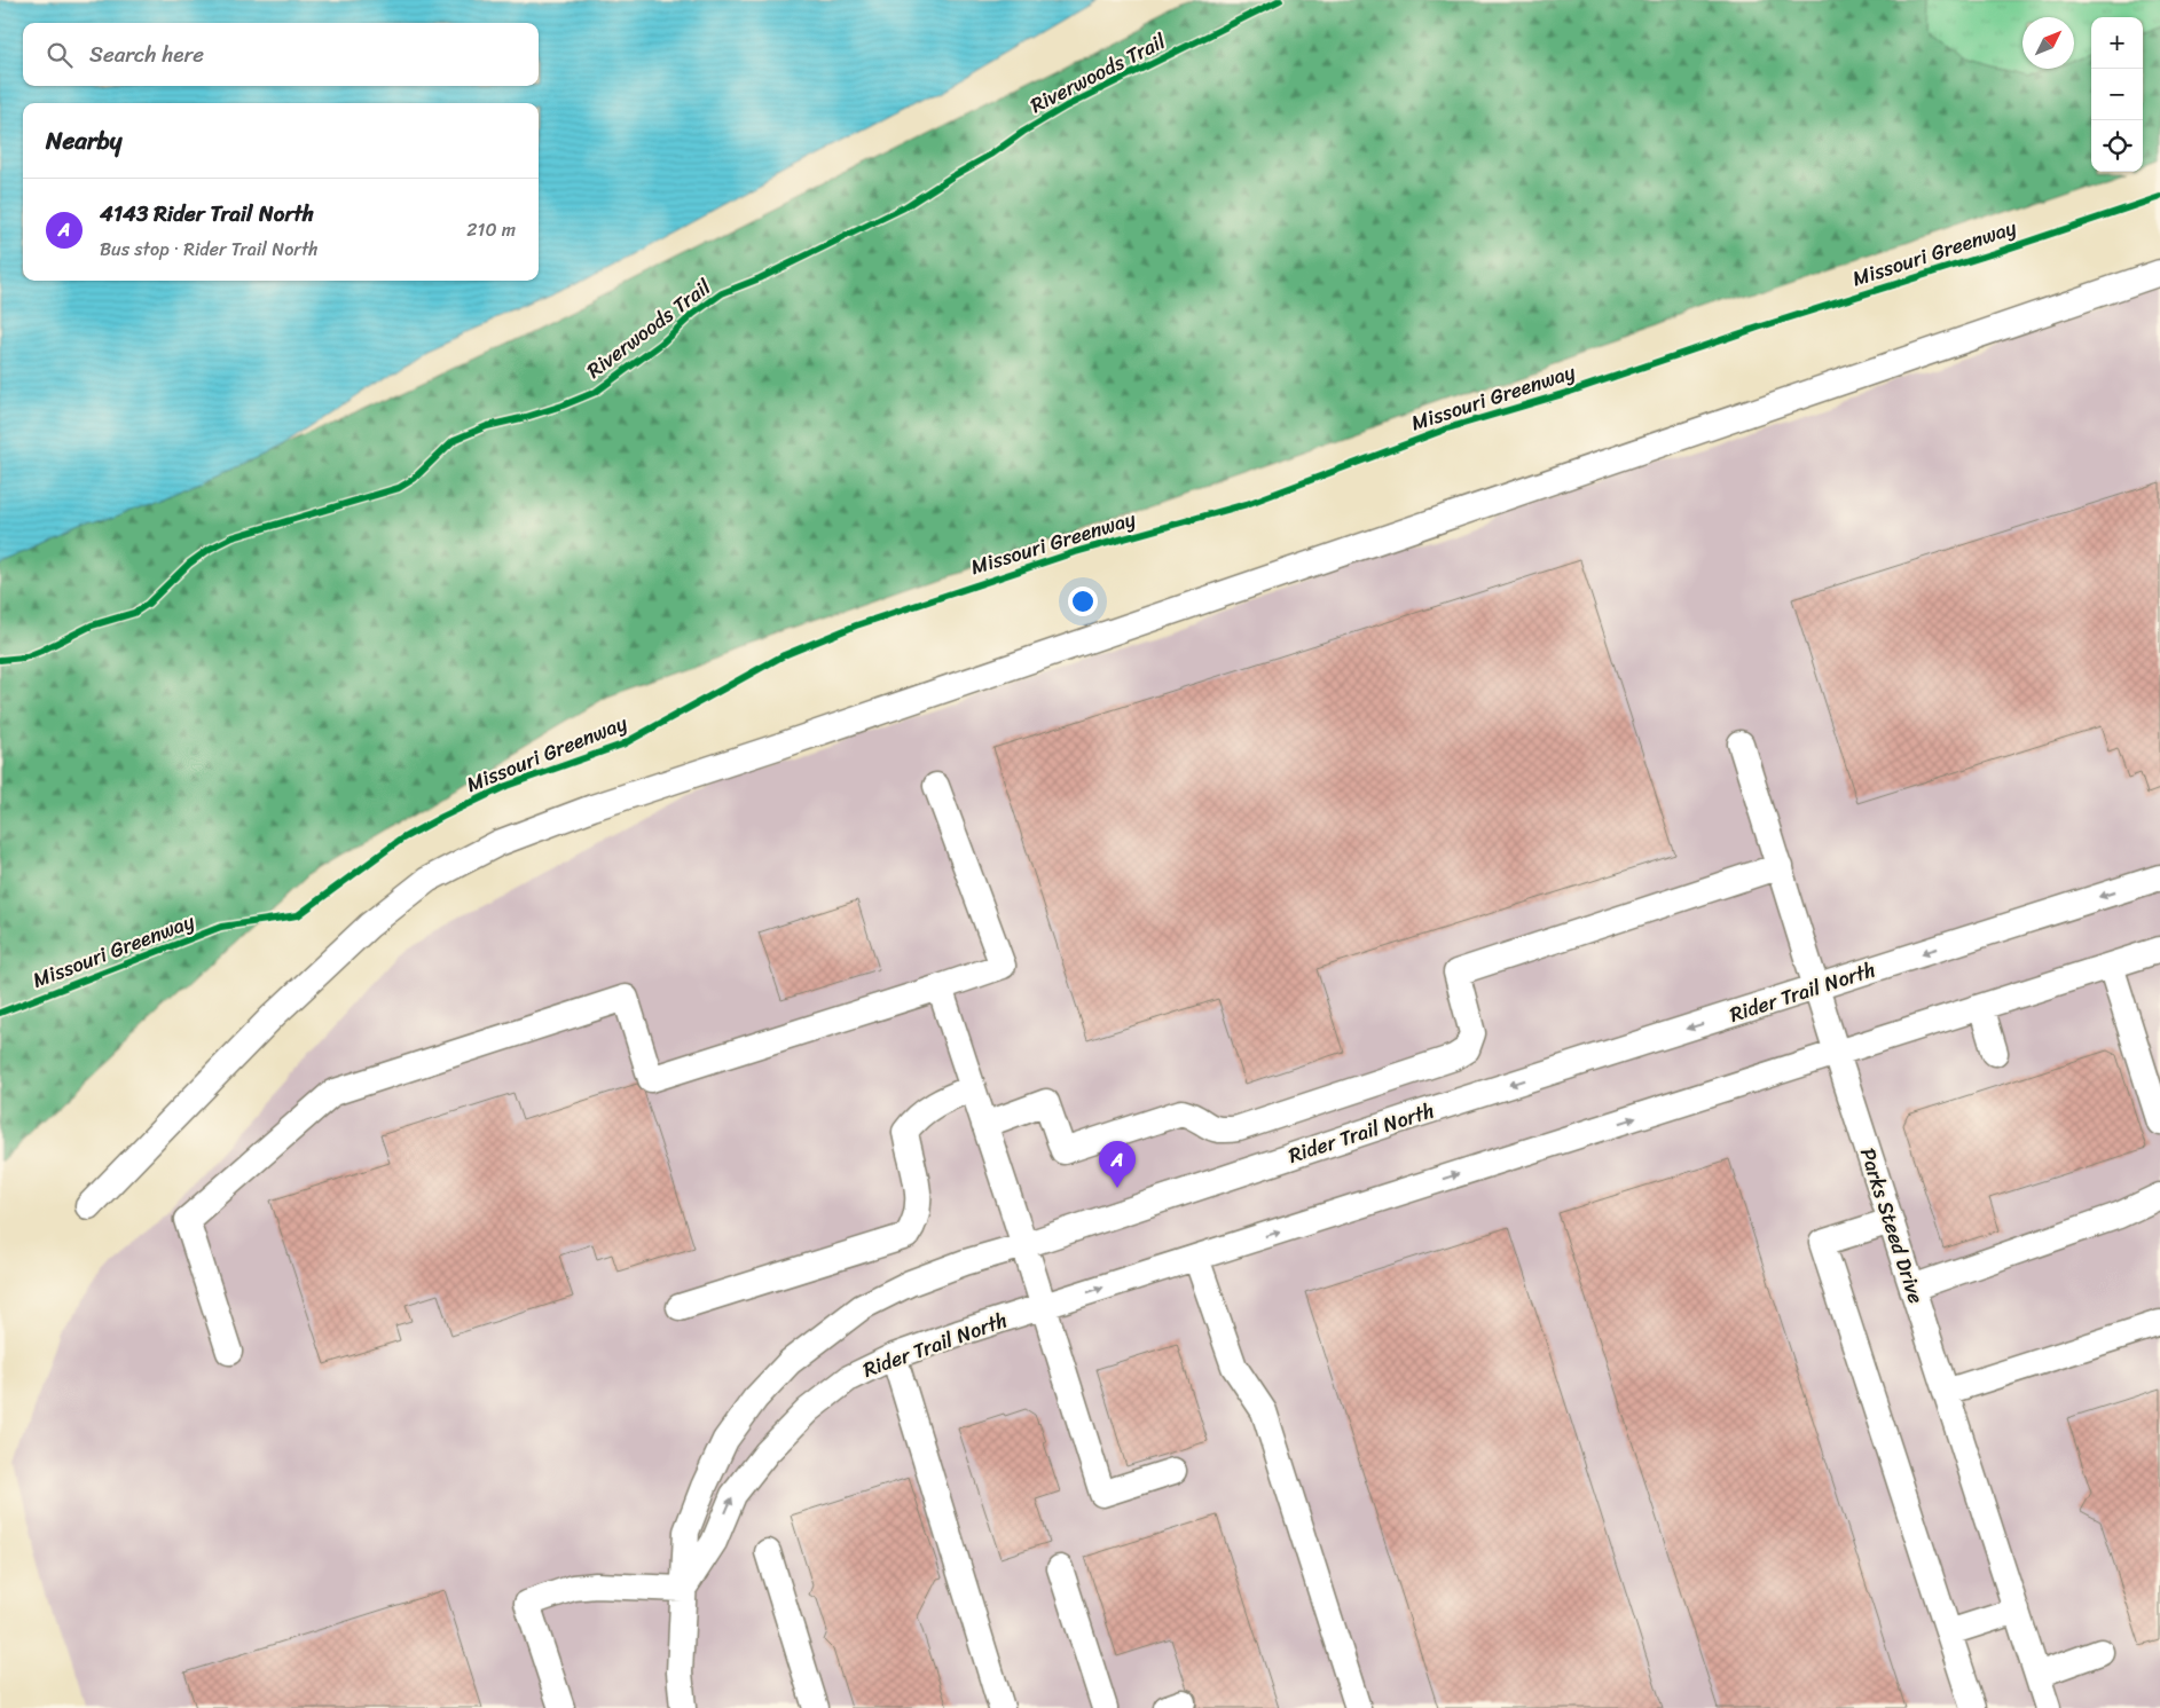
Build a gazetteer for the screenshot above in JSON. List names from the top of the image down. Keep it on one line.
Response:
{"streets":{"street":["Rider Trail North","Parks Steed Drive"],"cycle path":["Riverwoods Trail","Missouri Greenway"]},"crossings":[["Rider Trail North","Parks Steed Drive"]],"north":"top right","page":{"map_buttons":["+","−"],"search":"Search here","heading":"Nearby","list":[{"mark":"A","name":"4143 Rider Trail North","note":"Bus stop · Rider Trail North","value":"210 m"}],"pins":"A"}}
